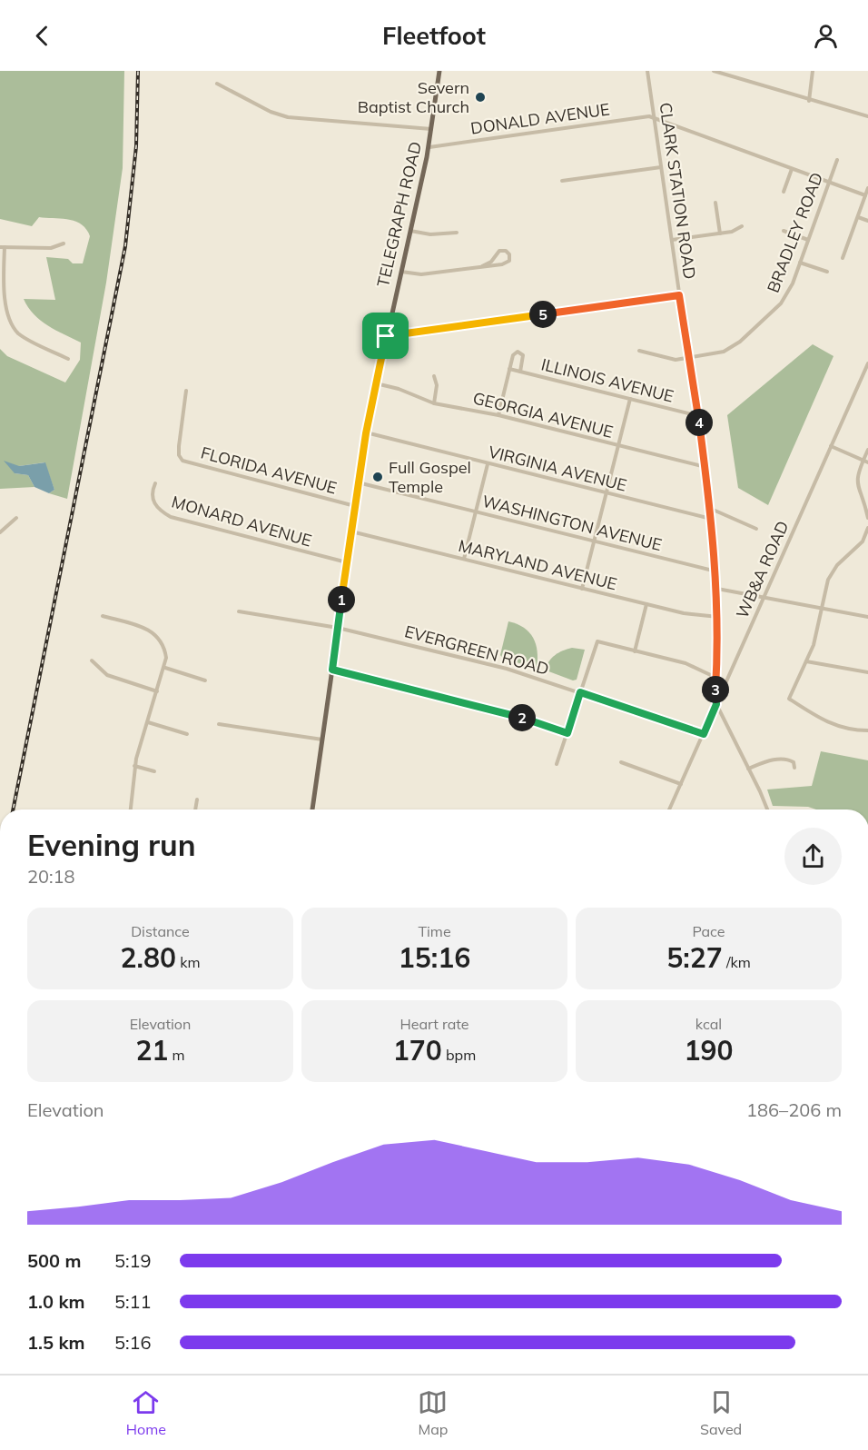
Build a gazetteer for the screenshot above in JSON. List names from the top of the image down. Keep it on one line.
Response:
{"streets":{"main road":["TELEGRAPH ROAD"],"street":["DONALD AVENUE","CLARK STATION ROAD","BRADLEY ROAD","ILLINOIS AVENUE","GEORGIA AVENUE","VIRGINIA AVENUE","FLORIDA AVENUE","MONARD AVENUE","WASHINGTON AVENUE","MARYLAND AVENUE","WB&A ROAD","EVERGREEN ROAD"]},"crossings":[["DONALD AVENUE","CLARK STATION ROAD"],["DONALD AVENUE","TELEGRAPH ROAD"],["CLARK STATION ROAD","BRADLEY ROAD"],["CLARK STATION ROAD","ILLINOIS AVENUE"],["CLARK STATION ROAD","GEORGIA AVENUE"],["CLARK STATION ROAD","VIRGINIA AVENUE"],["CLARK STATION ROAD","WASHINGTON AVENUE"],["CLARK STATION ROAD","MARYLAND AVENUE"],["CLARK STATION ROAD","WB&A ROAD"],["TELEGRAPH ROAD","GEORGIA AVENUE"],["TELEGRAPH ROAD","VIRGINIA AVENUE"],["TELEGRAPH ROAD","FLORIDA AVENUE"],["TELEGRAPH ROAD","MONARD AVENUE"],["TELEGRAPH ROAD","WASHINGTON AVENUE"],["TELEGRAPH ROAD","MARYLAND AVENUE"],["TELEGRAPH ROAD","EVERGREEN ROAD"],["WB&A ROAD","EVERGREEN ROAD"]],"places":["Severn Baptist Church","Full Gospel Temple"],"page":{"header":"Fleetfoot","pins":["5","4","1","3","2"],"heading":["Evening run","20:18"],"stats":[["Distance","2.80 km"],["Time","15:16"],["Pace","5:27 /km"],["Elevation","21 m"],["Heart rate","170 bpm"],["kcal","190"]],"chart":["Elevation","186–206 m"],"list":[{"name":"500 m","note":"5:19"},{"name":"1.0 km","note":"5:11"},{"name":"1.5 km","note":"5:16"}],"tabs":["Home","Map","Saved"]}}
